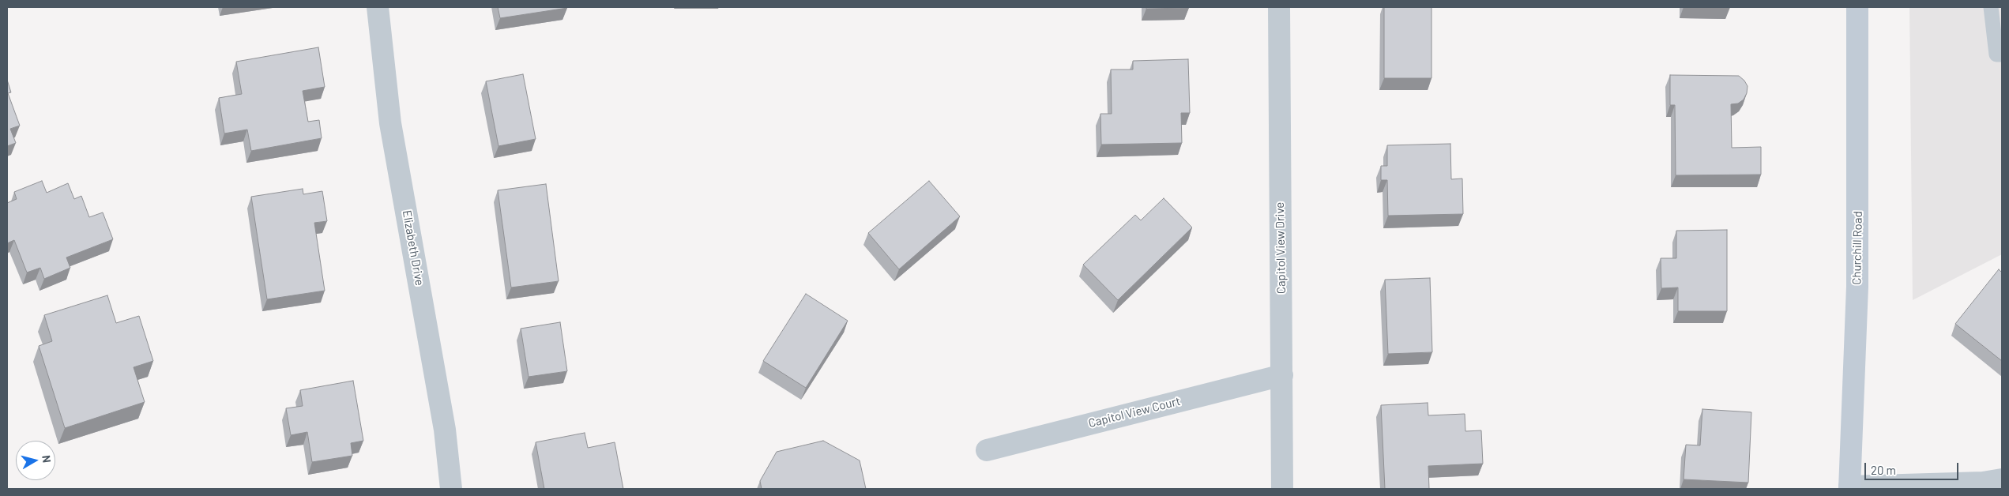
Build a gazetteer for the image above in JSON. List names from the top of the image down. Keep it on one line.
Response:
{"streets":{"street":["Elizabeth Drive","Capitol View Drive","Churchill Road","Capitol View Court"]},"crossings":[["Capitol View Drive","Capitol View Court"]],"scale_bar":"20 m","north":"right"}
